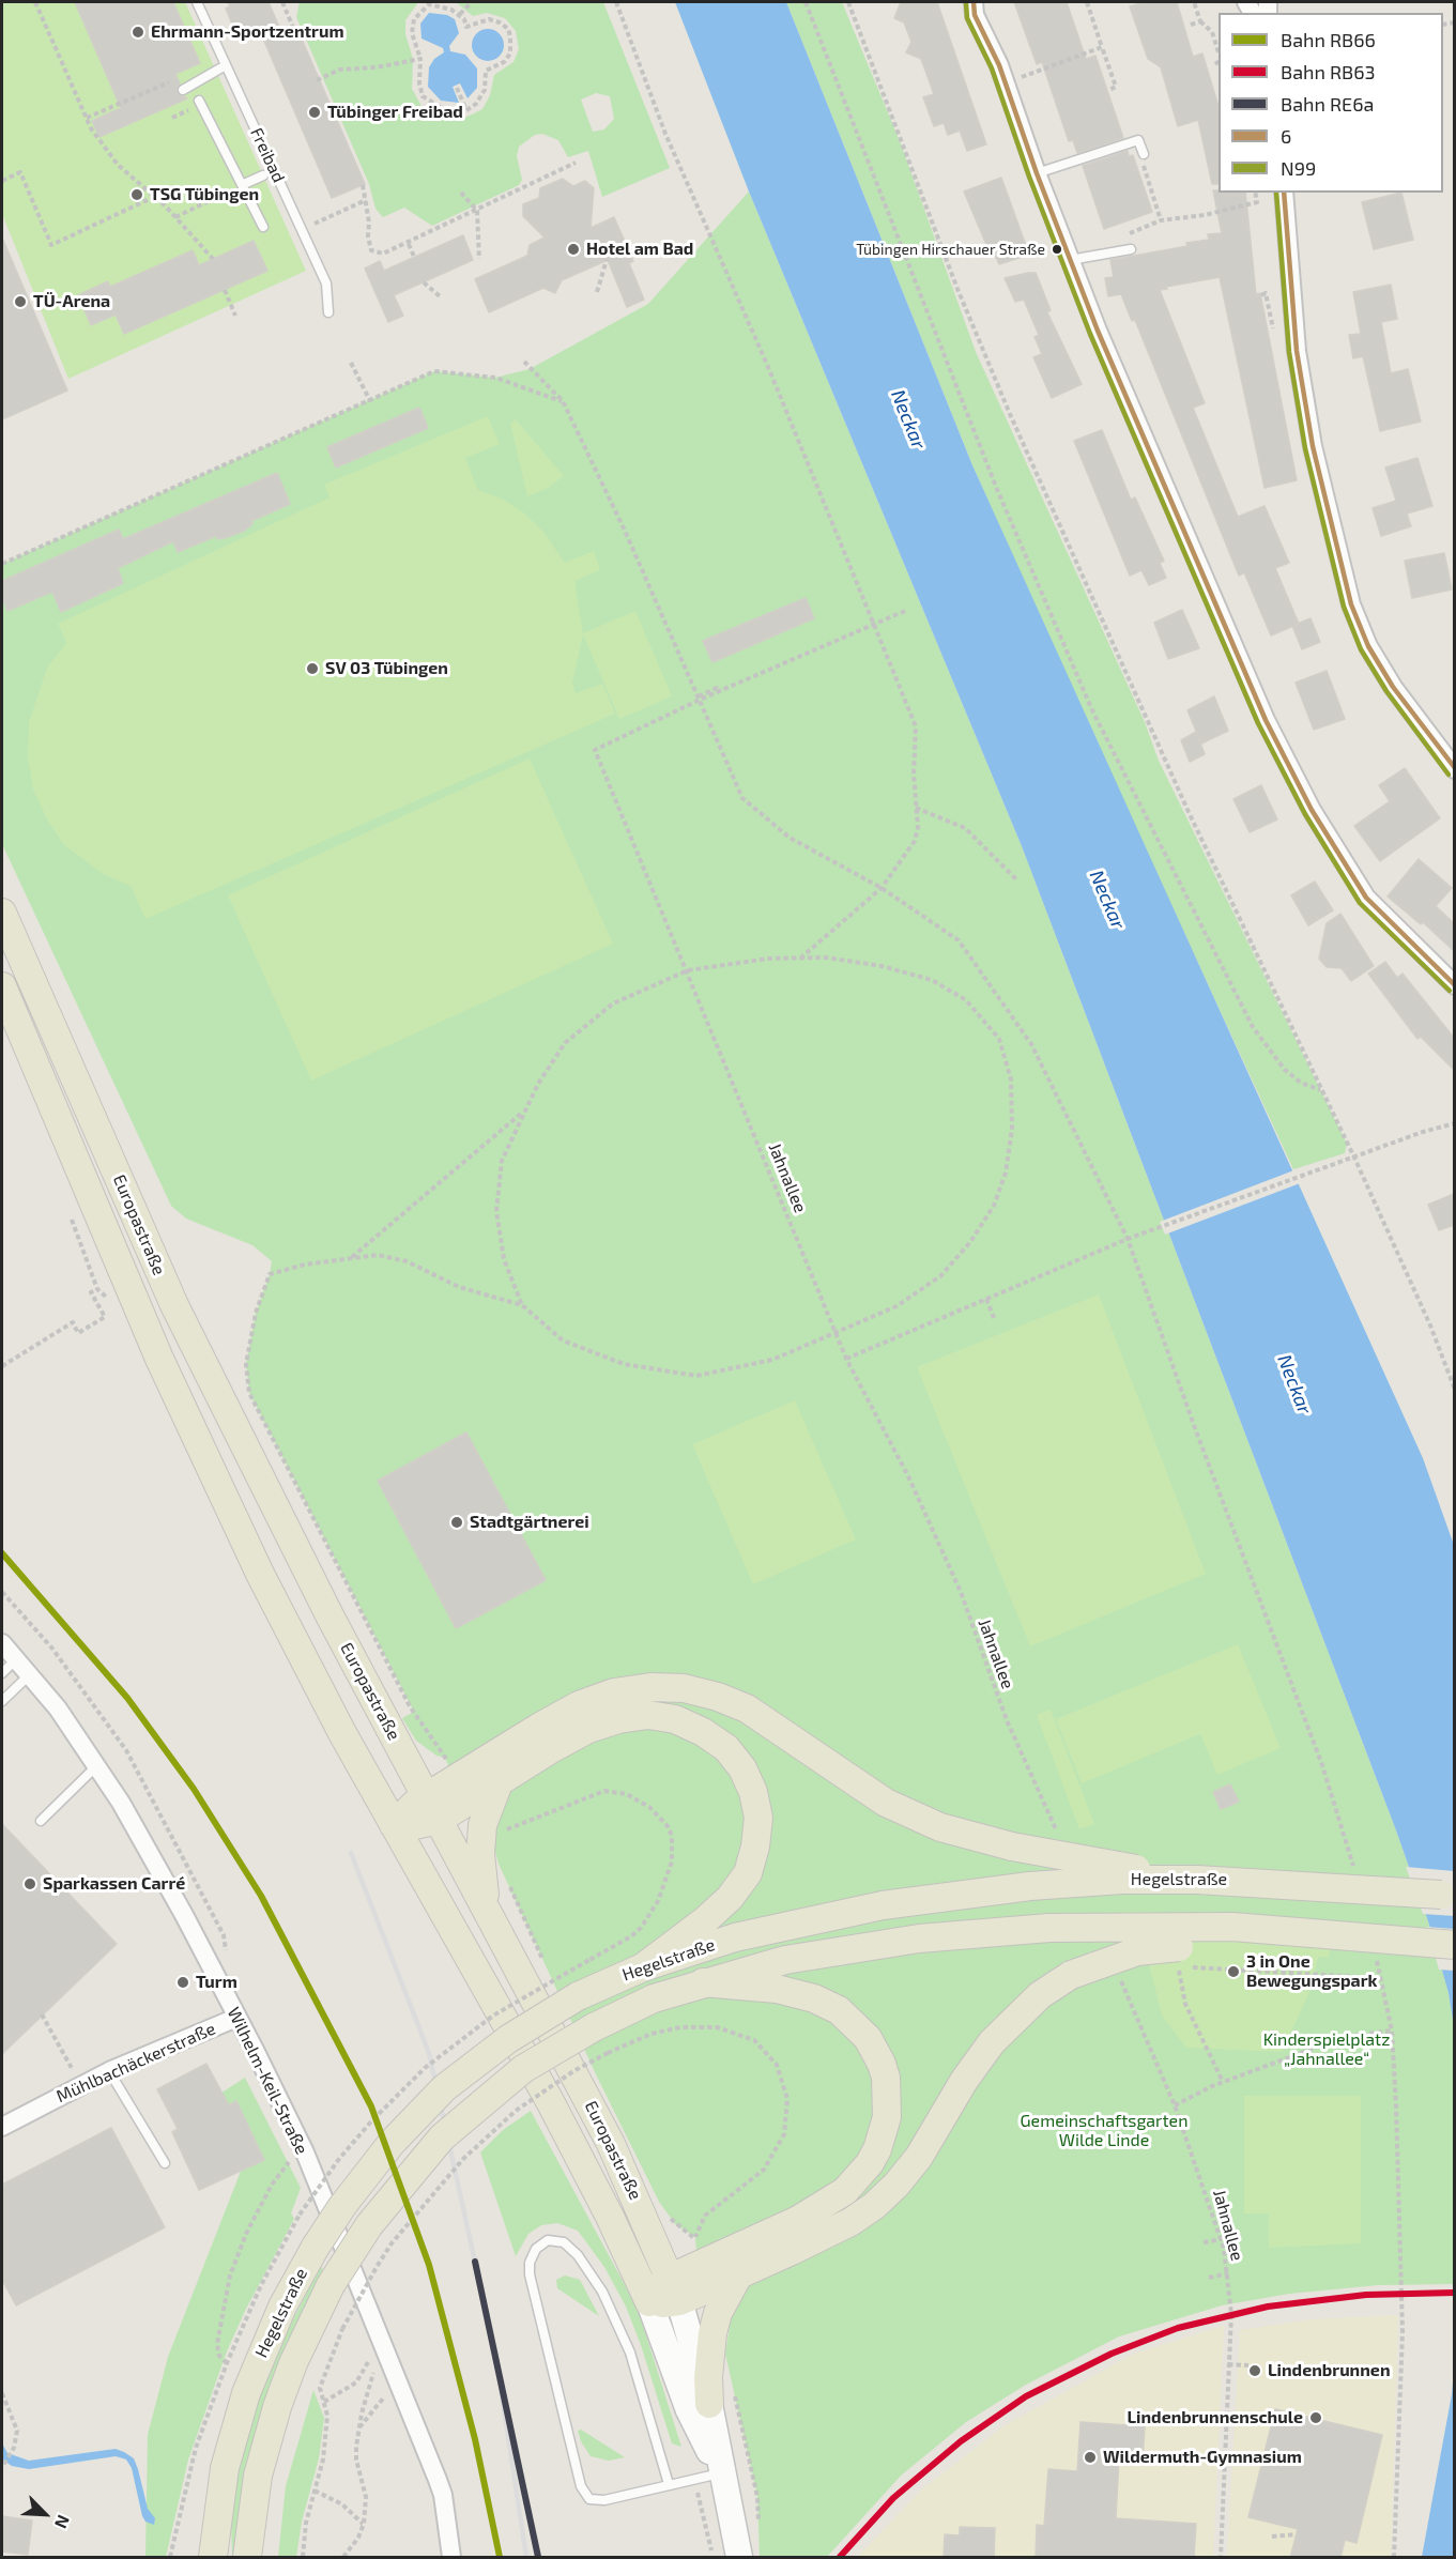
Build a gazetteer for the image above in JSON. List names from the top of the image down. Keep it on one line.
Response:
{"streets":{"main road":["Europastraße","Hegelstraße"],"street":["Mühlbachäckerstraße","Wilhelm-Keil-Straße"],"lane":["Freibad"],"path":["Jahnallee"]},"crossings":[["Mühlbachäckerstraße","Wilhelm-Keil-Straße"]],"water":["Neckar"],"parks":["Kinderspielplatz „Jahnallee“","Gemeinschaftsgarten Wilde Linde"],"places":["Ehrmann-Sportzentrum","Tübinger Freibad","TSG Tübingen","Hotel am Bad","Tübingen Hirschauer Straße","TÜ-Arena","SV 03 Tübingen","Stadtgärtnerei","Sparkassen Carré","3 in One Bewegungspark","Turm","Lindenbrunnen","Lindenbrunnenschule","Wildermuth-Gymnasium"],"lines":["transit line 6","transit line N99","rail line RB66","rail line RE6a","rail line RB63"],"legend":["Bahn RB66","Bahn RB63","Bahn RE6a","6","N99"],"north":"bottom right"}
